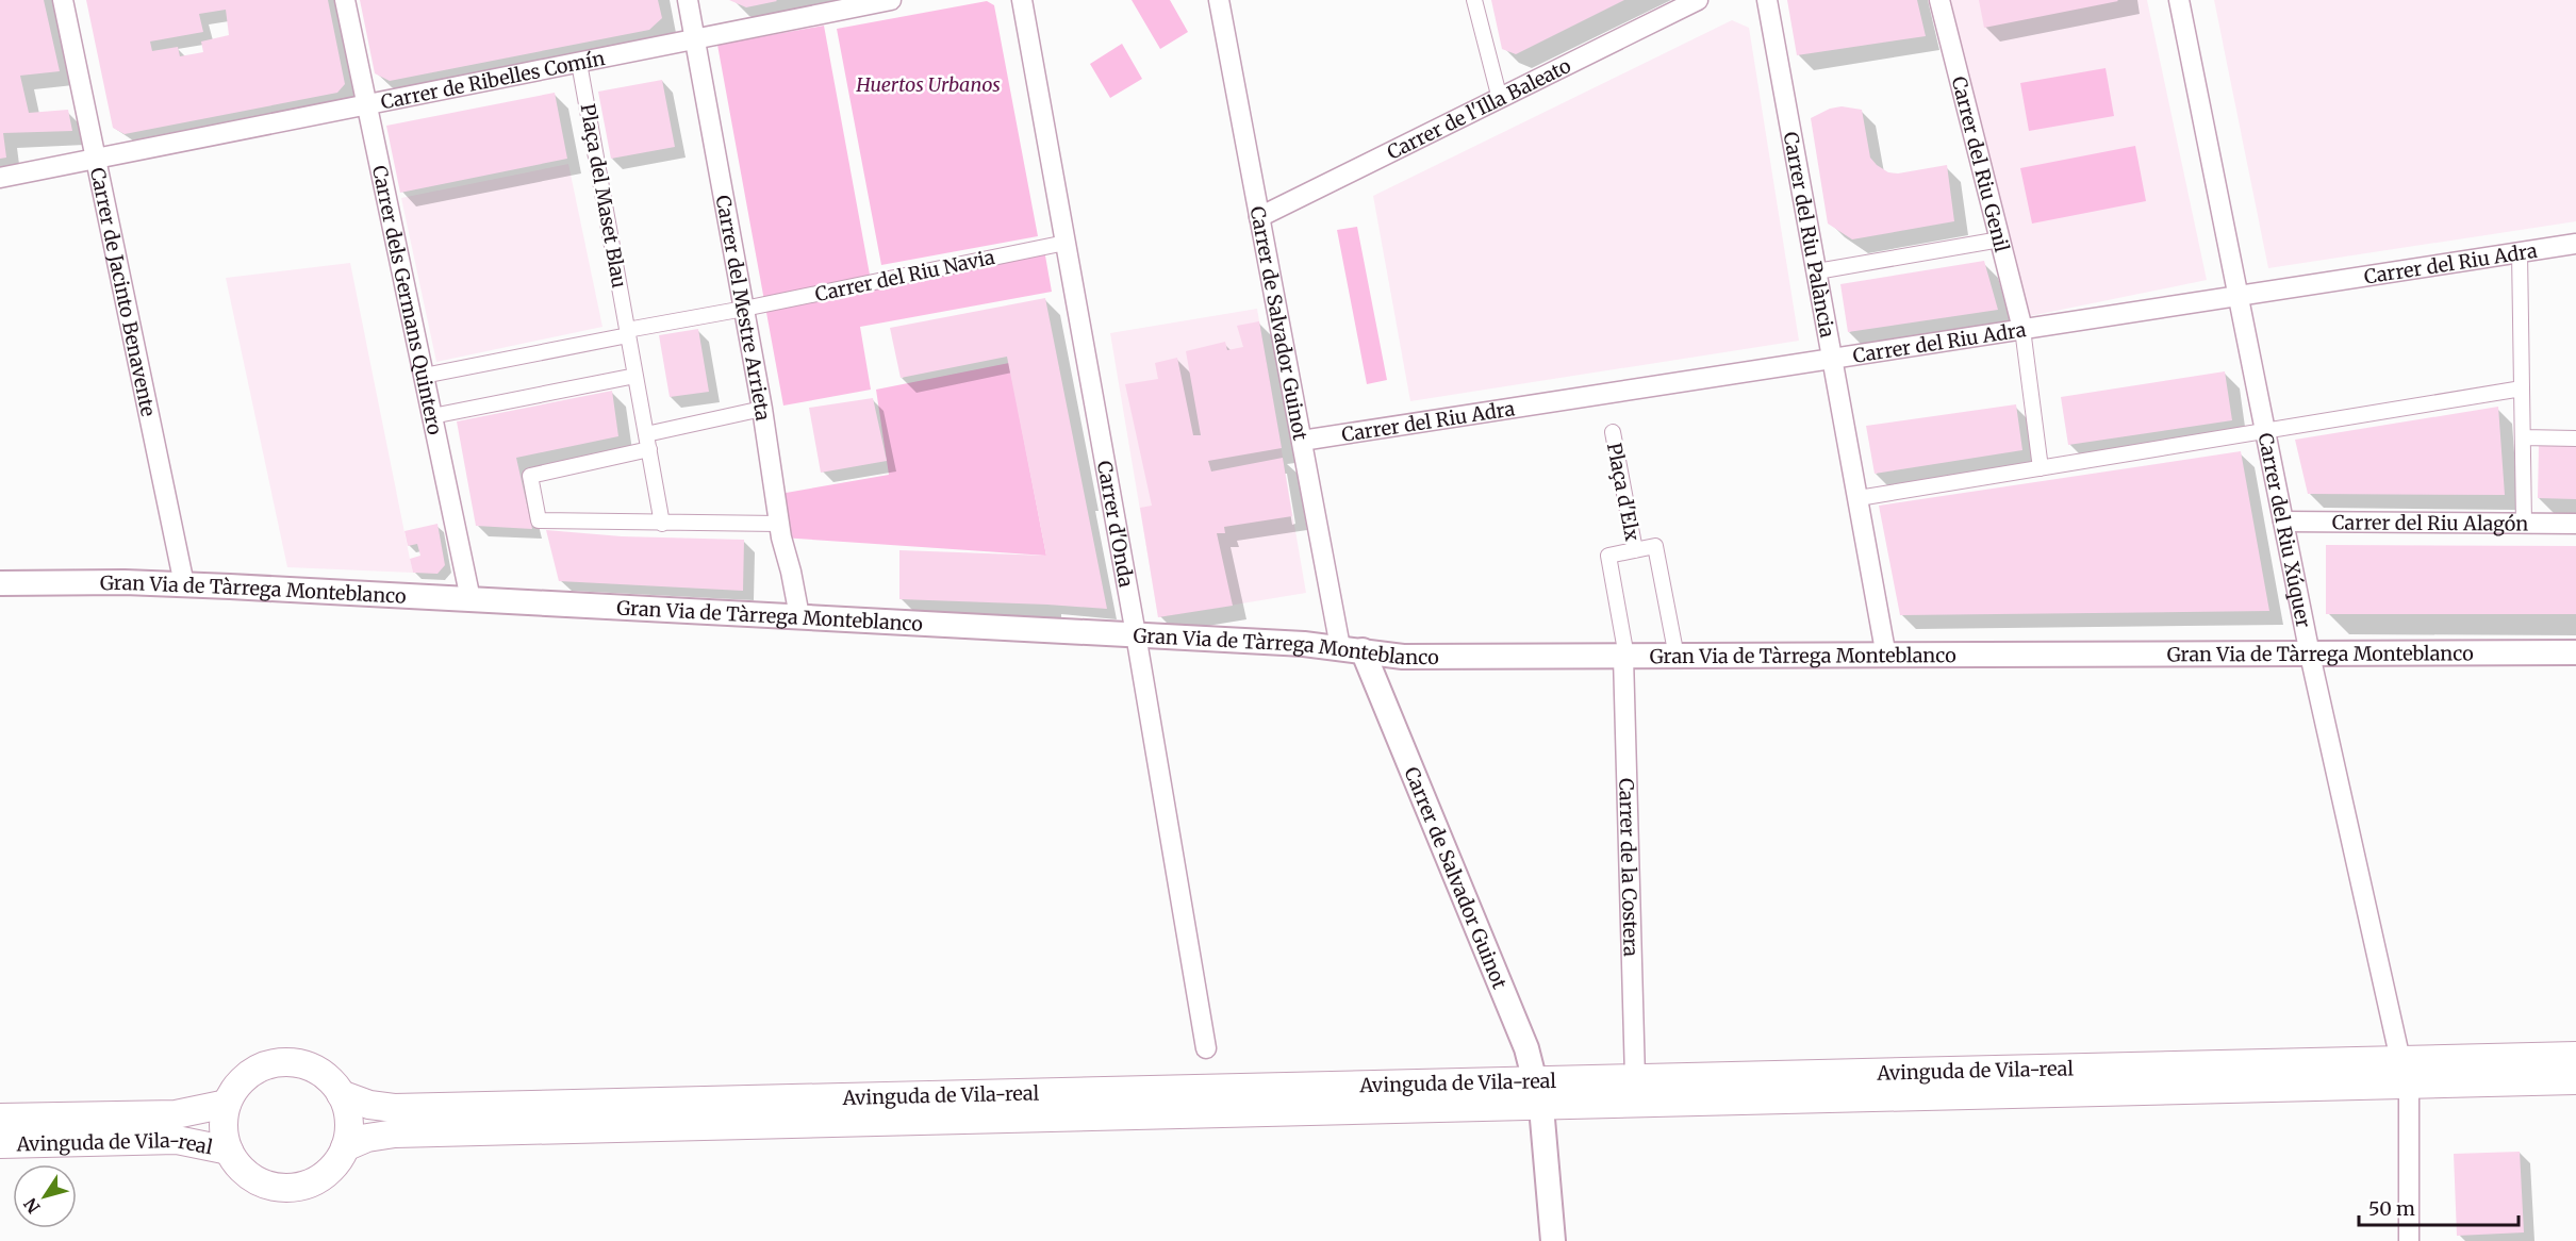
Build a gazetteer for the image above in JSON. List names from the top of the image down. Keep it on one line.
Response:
{"streets":{"main road":["Avinguda de Vila-real"],"street":["Carrer de Ribelles Comín","Carrer de l'Illa Baleato","Carrer del Riu Genil","Plaça del Maset Blau","Carrer del Riu Palància","Carrer del Riu Adra","Carrer del Riu Navia","Carrer de Jacinto Benavente","Carrer dels Germans Quintero","Carrer del Mestre Arrieta","Carrer de Salvador Guinot","Plaça d'Elx","Carrer del Riu Alagón","Carrer d'Onda","Carrer del Riu Xúquer","Gran Via de Tàrrega Monteblanco","Carrer de la Costera"]},"crossings":[["Carrer de Ribelles Comín","Plaça del Maset Blau"],["Carrer de Ribelles Comín","Carrer de Jacinto Benavente"],["Carrer de Ribelles Comín","Carrer dels Germans Quintero"],["Carrer de Ribelles Comín","Carrer del Mestre Arrieta"],["Carrer de l'Illa Baleato","Carrer de Salvador Guinot"],["Carrer del Riu Genil","Carrer del Riu Adra"],["Carrer del Riu Palància","Carrer del Riu Adra"],["Carrer del Riu Palància","Gran Via de Tàrrega Monteblanco"],["Carrer del Riu Adra","Carrer de Salvador Guinot"],["Carrer del Riu Adra","Carrer del Riu Xúquer"],["Carrer del Riu Navia","Carrer del Mestre Arrieta"],["Carrer del Riu Navia","Carrer d'Onda"],["Carrer de Jacinto Benavente","Gran Via de Tàrrega Monteblanco"],["Carrer dels Germans Quintero","Gran Via de Tàrrega Monteblanco"],["Carrer del Mestre Arrieta","Gran Via de Tàrrega Monteblanco"],["Carrer de Salvador Guinot","Gran Via de Tàrrega Monteblanco"],["Carrer de Salvador Guinot","Avinguda de Vila-real"],["Plaça d'Elx","Gran Via de Tàrrega Monteblanco"],["Plaça d'Elx","Carrer de la Costera"],["Carrer del Riu Alagón","Carrer del Riu Xúquer"],["Carrer d'Onda","Gran Via de Tàrrega Monteblanco"],["Carrer del Riu Xúquer","Gran Via de Tàrrega Monteblanco"],["Carrer del Riu Xúquer","Avinguda de Vila-real"],["Gran Via de Tàrrega Monteblanco","Carrer de la Costera"],["Carrer de la Costera","Avinguda de Vila-real"]],"parks":["Huertos Urbanos"],"scale_bar":"50 m","north":"bottom left"}
